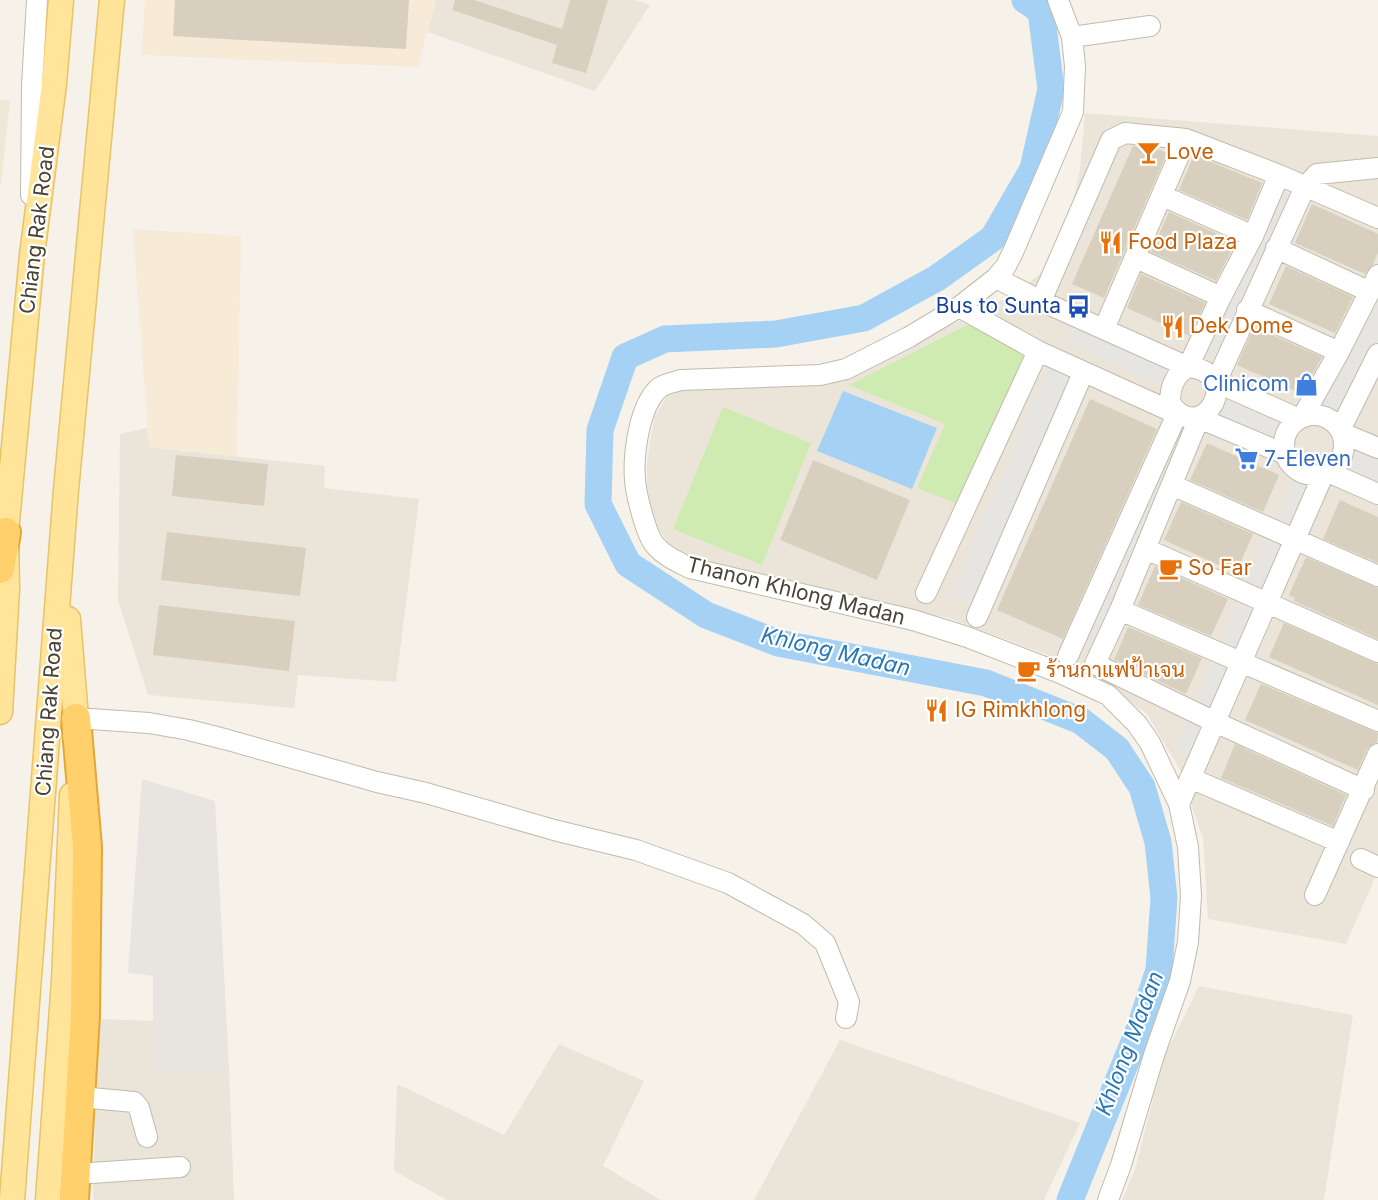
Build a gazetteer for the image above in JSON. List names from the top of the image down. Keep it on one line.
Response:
{"streets":{"main road":["Chiang Rak Road"],"street":["Thanon Khlong Madan"]},"water":["Khlong Madan"],"places":{"bar":["Love"],"restaurant":["Food Plaza","Dek Dome","IG Rimkhlong"],"bus stop":["Bus to Sunta"],"shop":["Clinicom"],"supermarket":["7-Eleven"],"cafe":["So Far","ร้านกาแฟป้าเจน"]}}
